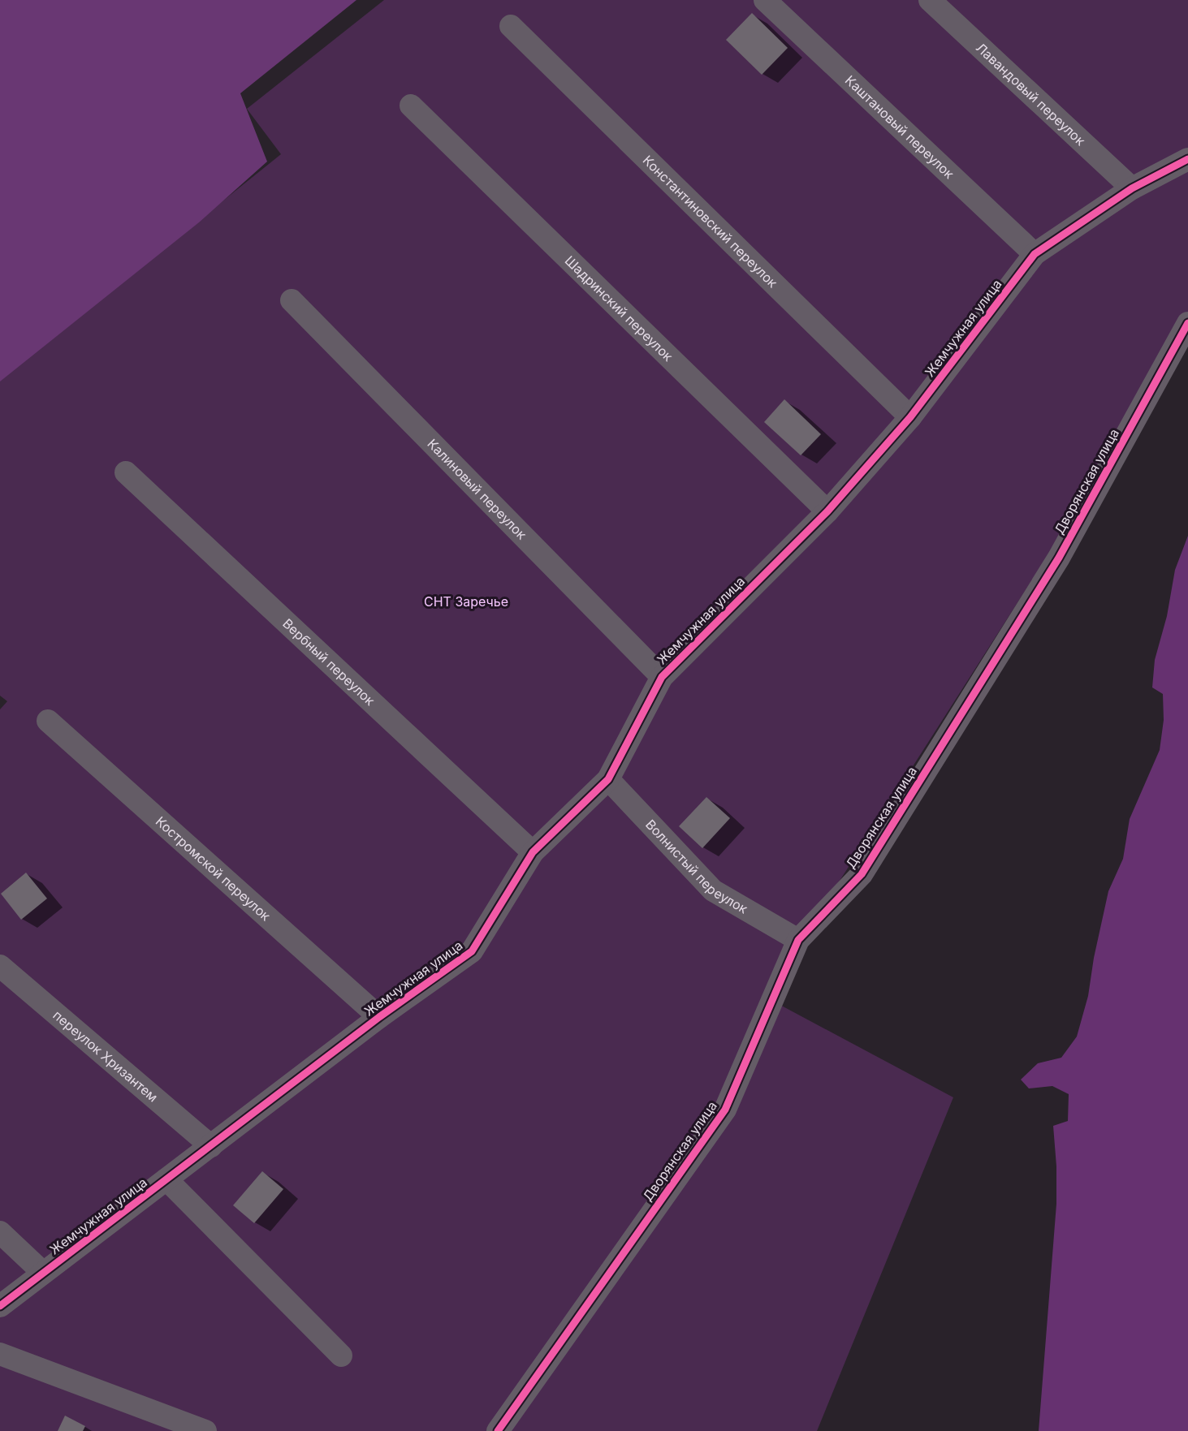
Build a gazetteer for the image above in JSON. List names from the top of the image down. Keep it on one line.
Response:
{"streets":{"street":["Лавандовый переулок","Каштановый переулок","Константиновский переулок","Шадринский переулок","Жемчужная улица","Дворянская улица","Калиновый переулок","Вербный переулок","Волнистый переулок","Костромской переулок","переулок Хризантем"]},"crossings":[["Лавандовый переулок","Жемчужная улица"],["Каштановый переулок","Жемчужная улица"],["Константиновский переулок","Жемчужная улица"],["Шадринский переулок","Жемчужная улица"],["Жемчужная улица","Калиновый переулок"],["Жемчужная улица","Вербный переулок"],["Жемчужная улица","Волнистый переулок"],["Жемчужная улица","Костромской переулок"],["Жемчужная улица","переулок Хризантем"],["Дворянская улица","Волнистый переулок"]],"parks":["СНТ Заречье"]}
